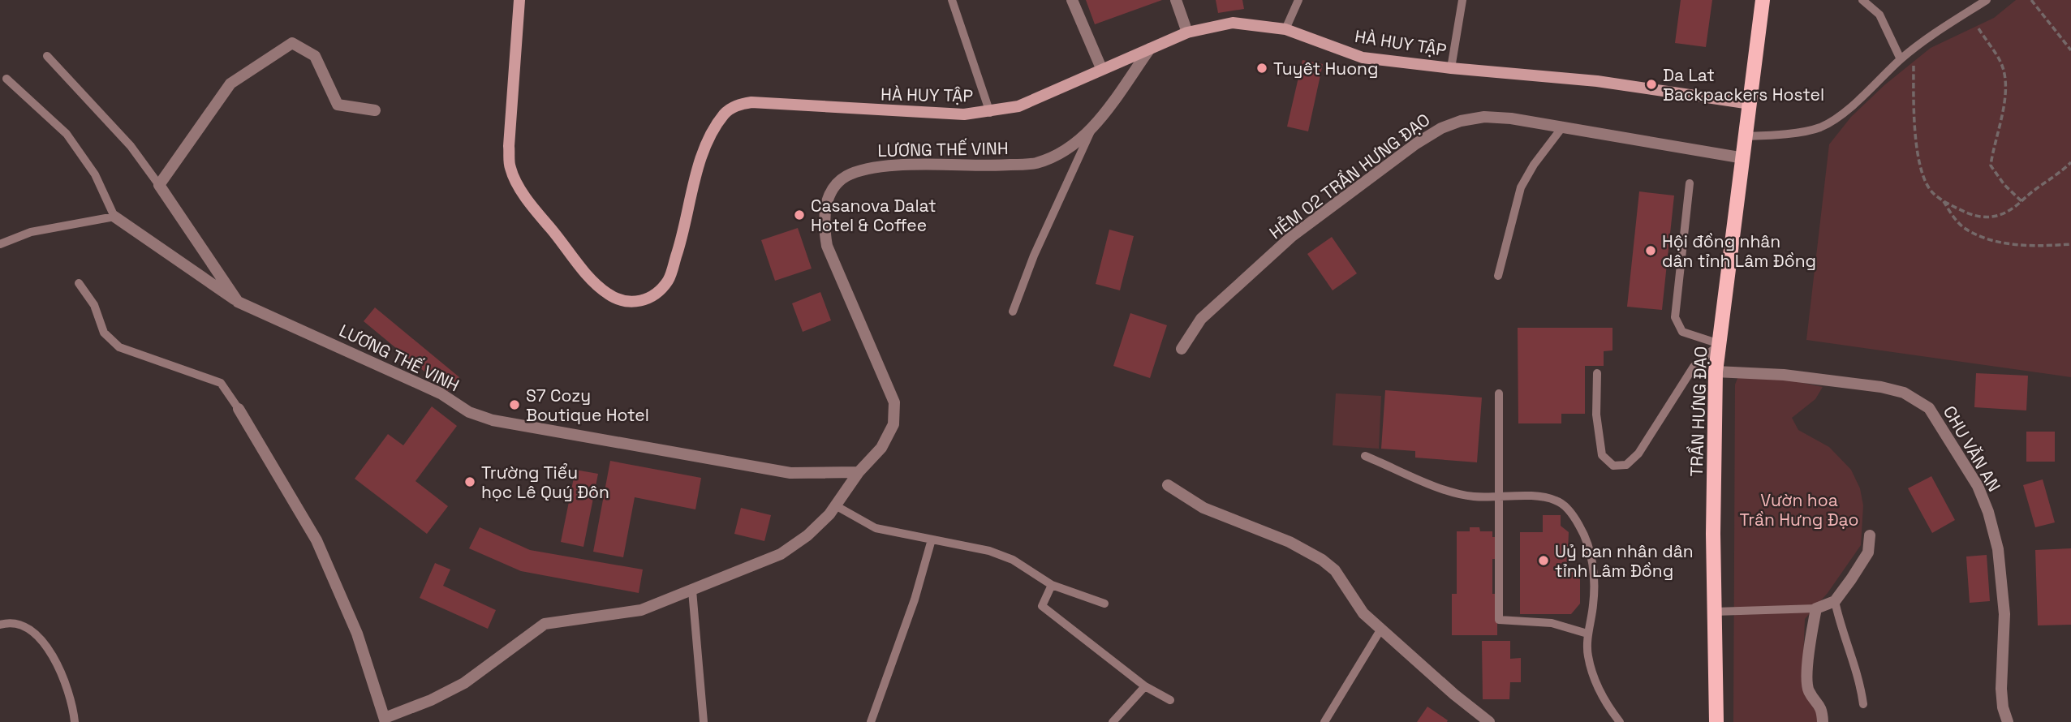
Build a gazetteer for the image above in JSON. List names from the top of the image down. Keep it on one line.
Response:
{"streets":{"main road":["TRẦN HƯNG ĐẠO"],"street":["HÀ HUY TẬP","LƯƠNG THẾ VINH","HẺM 02 TRẦN HƯNG ĐẠO","CHU VĂN AN"]},"crossings":[["HÀ HUY TẬP","LƯƠNG THẾ VINH"],["HÀ HUY TẬP","TRẦN HƯNG ĐẠO"],["HẺM 02 TRẦN HƯNG ĐẠO","TRẦN HƯNG ĐẠO"],["TRẦN HƯNG ĐẠO","CHU VĂN AN"]],"parks":["Vườn hoa Trần Hưng Đạo"],"places":["Tuyêt Huong","Da Lat Backpackers Hostel","Casanova Dalat Hotel & Coffee","Hội đồng nhân dân tỉnh Lâm Đồng","S7 Cozy Boutique Hotel","Trường Tiểu học Lê Quý Đôn","Uỷ ban nhân dân tỉnh Lâm Đồng"]}
